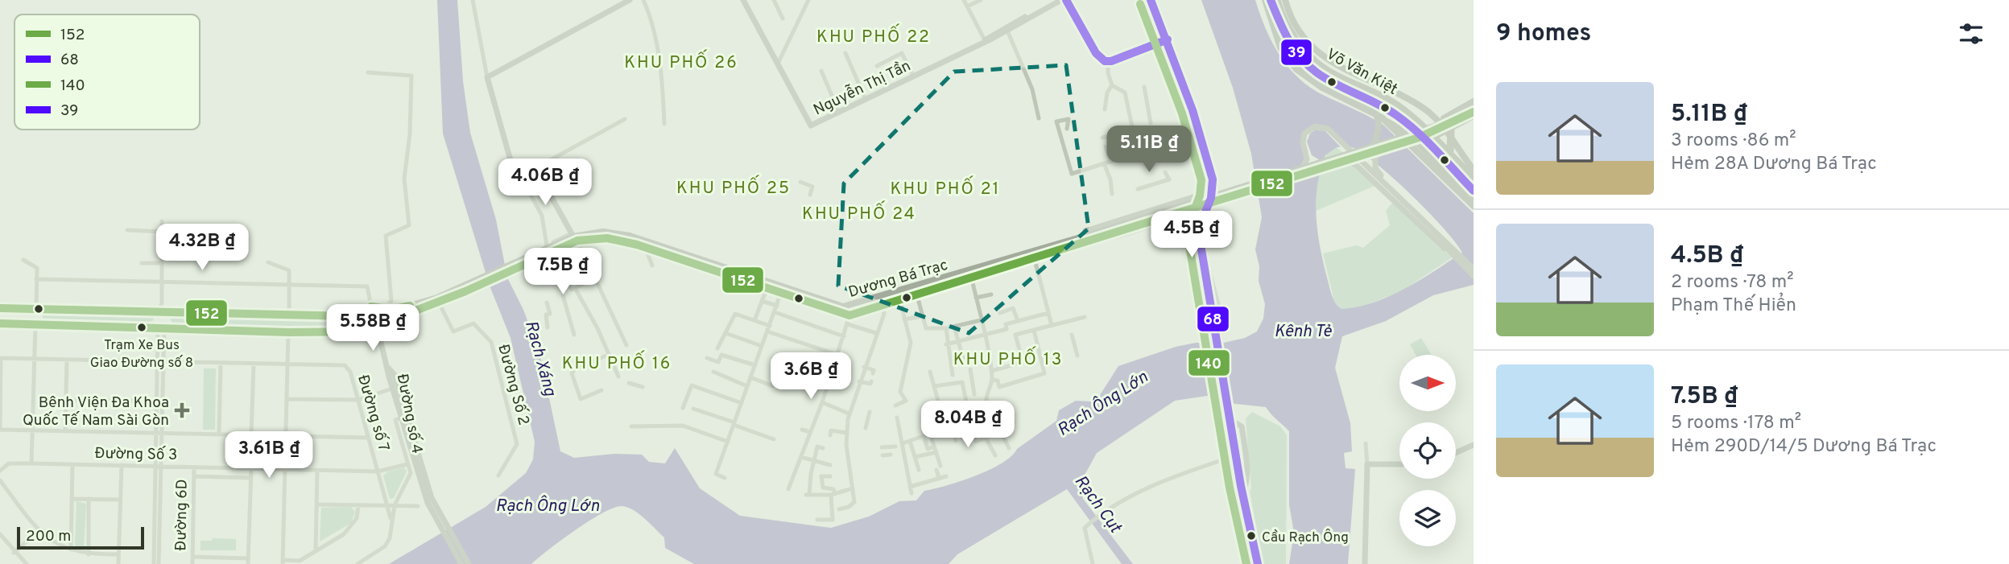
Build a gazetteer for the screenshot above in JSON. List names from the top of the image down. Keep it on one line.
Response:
{"streets":{"highway":["Võ Văn Kiệt"],"main road":["Nguyễn Thị Tần","Dương Bá Trạc","Đường số 4"],"street":["Đường Số 2","Đường số 7","Đường Số 3","Đường 6D"]},"crossings":[["Đường số 7","Đường Số 3"],["Đường số 4","Đường Số 3"],["Đường Số 3","Đường 6D"]],"districts":["KHU PHỐ 22","KHU PHỐ 26","KHU PHỐ 25","KHU PHỐ 21","KHU PHỐ 24","KHU PHỐ 13","KHU PHỐ 16"],"water":["Kênh Tẻ","Rạch Xáng","Rạch Ông Lớn","Rạch Cụt"],"places":{"other":["Trạm Xe Bus Giao Đường số 8","Cầu Rạch Ông"],"health":["Bệnh Viện Đa Khoa Quốc Tế Nam Sài Gòn"]},"lines":["transit line 68","transit line 39","transit line 140","transit line 152"],"legend":["152","68","140","39"],"scale_bar":"200 m","north":"right","page":{"heading":"9 homes","list":[{"name":"5.11B ₫","note":"3 rooms · 86 m² · Hẻm 28A Dương Bá Trạc"},{"name":"4.5B ₫","note":"2 rooms · 78 m² · Phạm Thế Hiển"},{"name":"7.5B ₫","note":"5 rooms · 178 m² · Hẻm 290D/14/5 Dương Bá Trạc"}],"price":["5.11B ₫","4.06B ₫","4.5B ₫","4.32B ₫","7.5B ₫","5.58B ₫","3.6B ₫","8.04B ₫","3.61B ₫"],"scale":"200 m"}}
